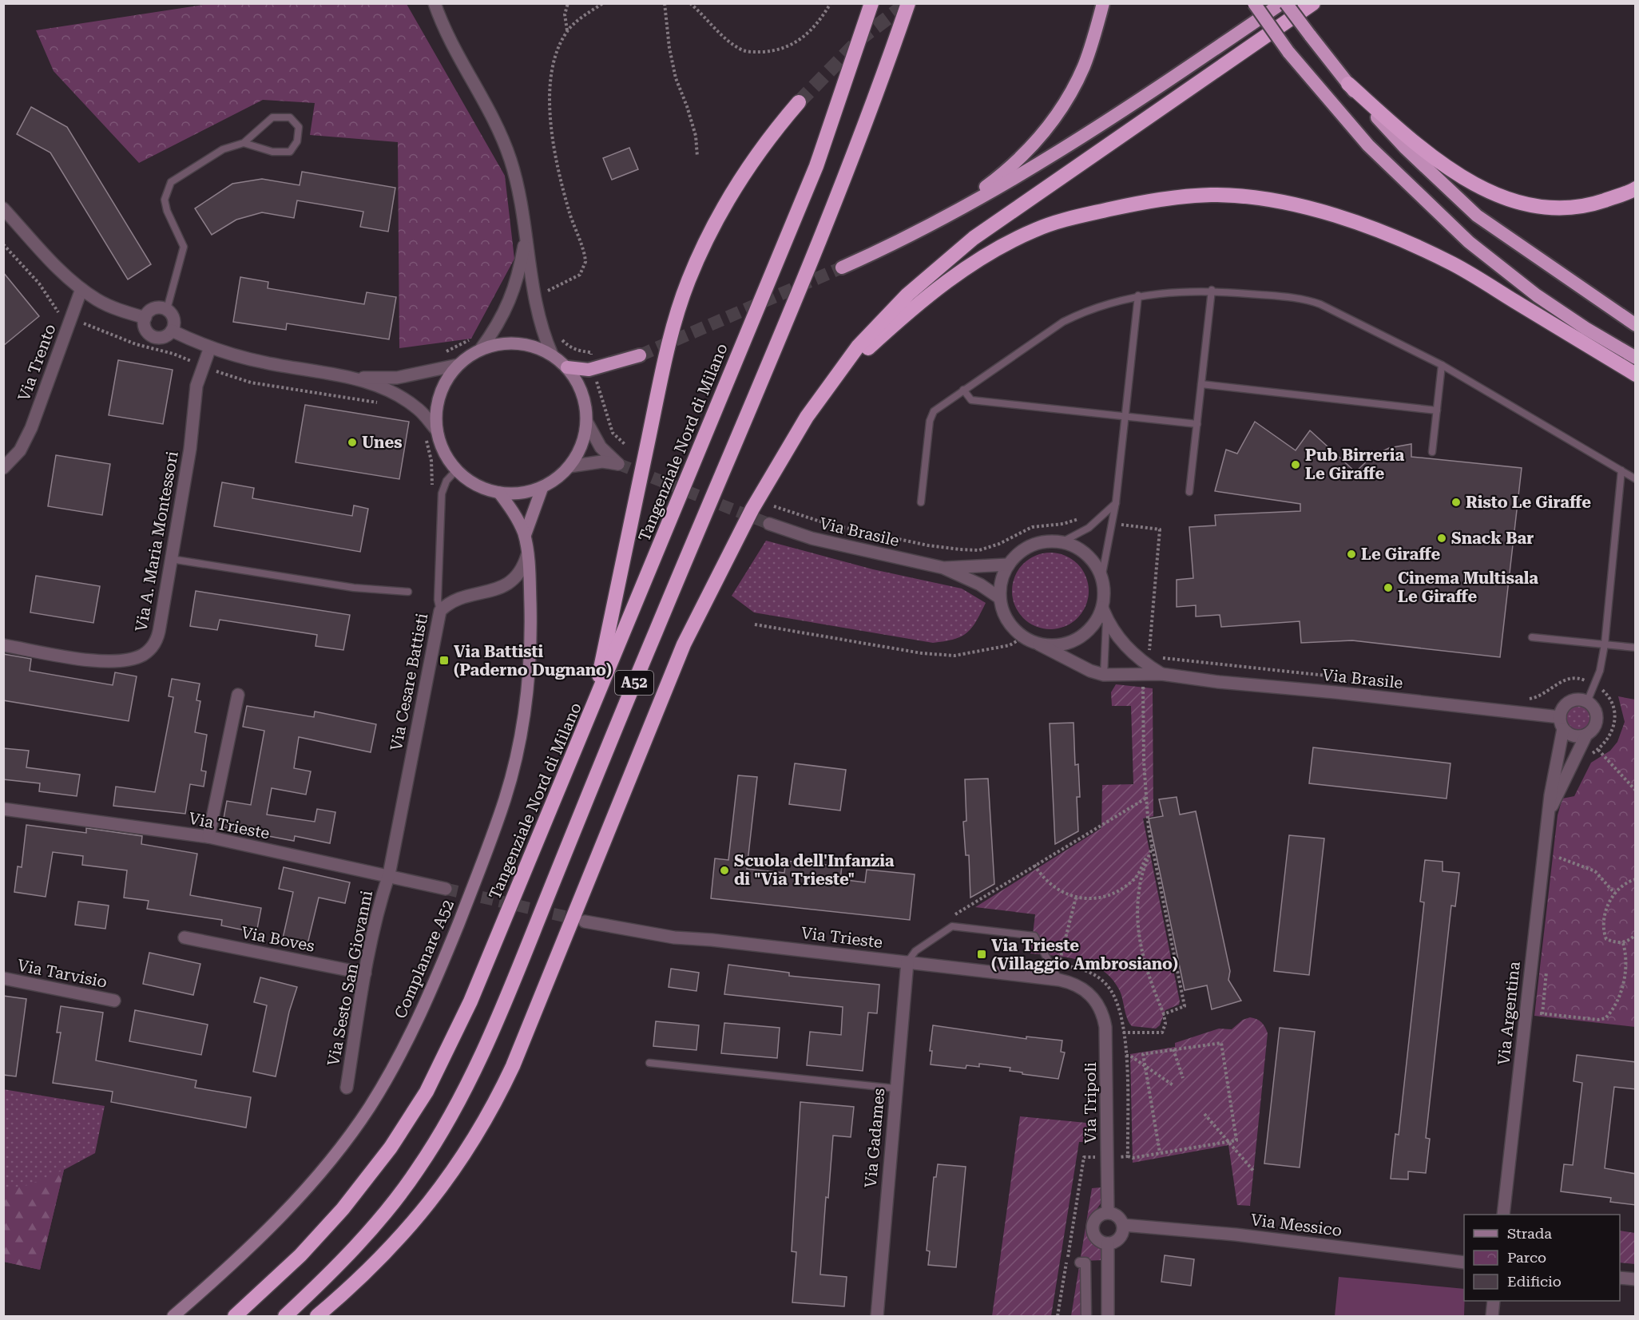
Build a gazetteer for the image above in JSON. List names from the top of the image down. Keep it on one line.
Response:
{"streets":{"highway":["Tangenziale Nord di Milano","A52"],"main road":["Complanare A52"],"street":["Via Trento","Via Brasile","Via A. Maria Montessori","Via Cesare Battisti","Via Trieste","Via Boves","Via Tarvisio","Via Sesto San Giovanni","Via Argentina","Via Tripoli","Via Gadames","Via Messico"]},"crossings":[["Via Brasile","Via Argentina"],["Via Cesare Battisti","Via Trieste"],["Via Cesare Battisti","Complanare A52"],["Via Cesare Battisti","Via Sesto San Giovanni"],["Via Trieste","Via Sesto San Giovanni"],["Via Trieste","Via Tripoli"],["Via Trieste","Via Gadames"],["Via Boves","Via Sesto San Giovanni"],["Via Tripoli","Via Messico"]],"places":{"other":["Unes","Pub Birreria Le Giraffe","Risto Le Giraffe","Snack Bar","Le Giraffe","Cinema Multisala Le Giraffe","Scuola dell'Infanzia di \"Via Trieste\""],"transit":["Via Battisti (Paderno Dugnano)","Via Trieste (Villaggio Ambrosiano)"]},"legend":["Strada","Parco","Edificio"]}
